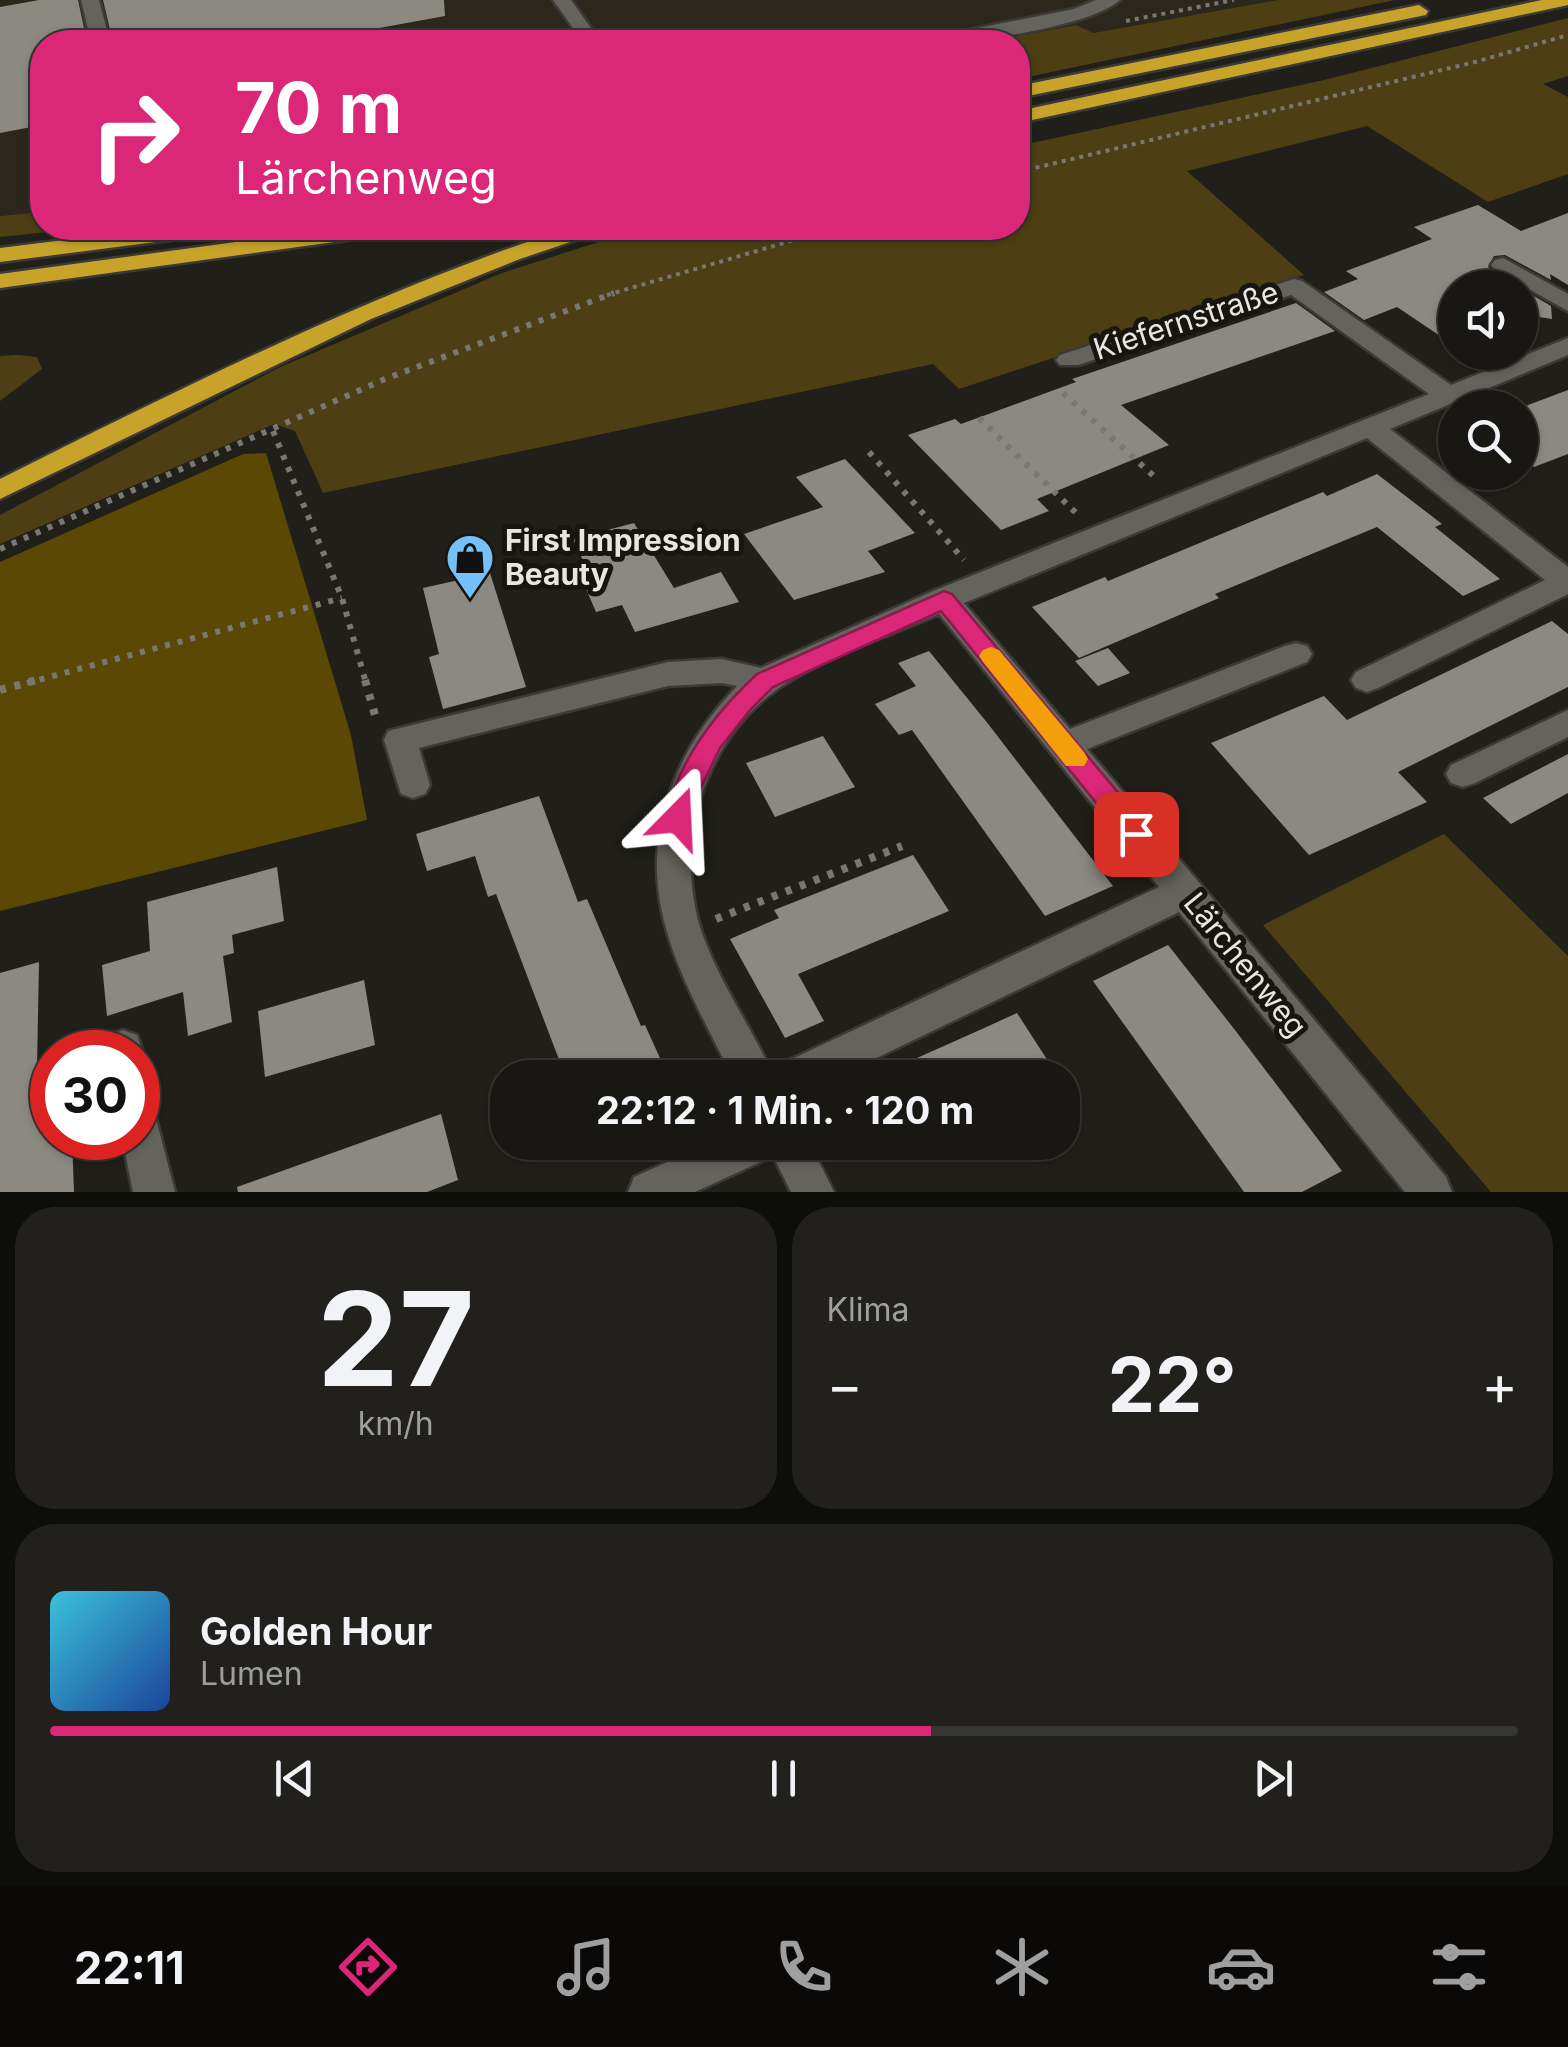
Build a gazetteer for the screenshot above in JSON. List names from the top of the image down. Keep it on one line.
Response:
{"streets":{"street":["Kiefernstraße","Lärchenweg"]},"places":{"shop":["First Impression Beauty"]},"page":{"turn":["70 m","Lärchenweg"],"limit":"30","trip":"22:12 · 1 Min. · 120 m","tile":[["27","km/h"],"Klima"],"heat":["−","22°","+"],"song":["Golden Hour","Lumen"],"tabs":"22:11"}}
